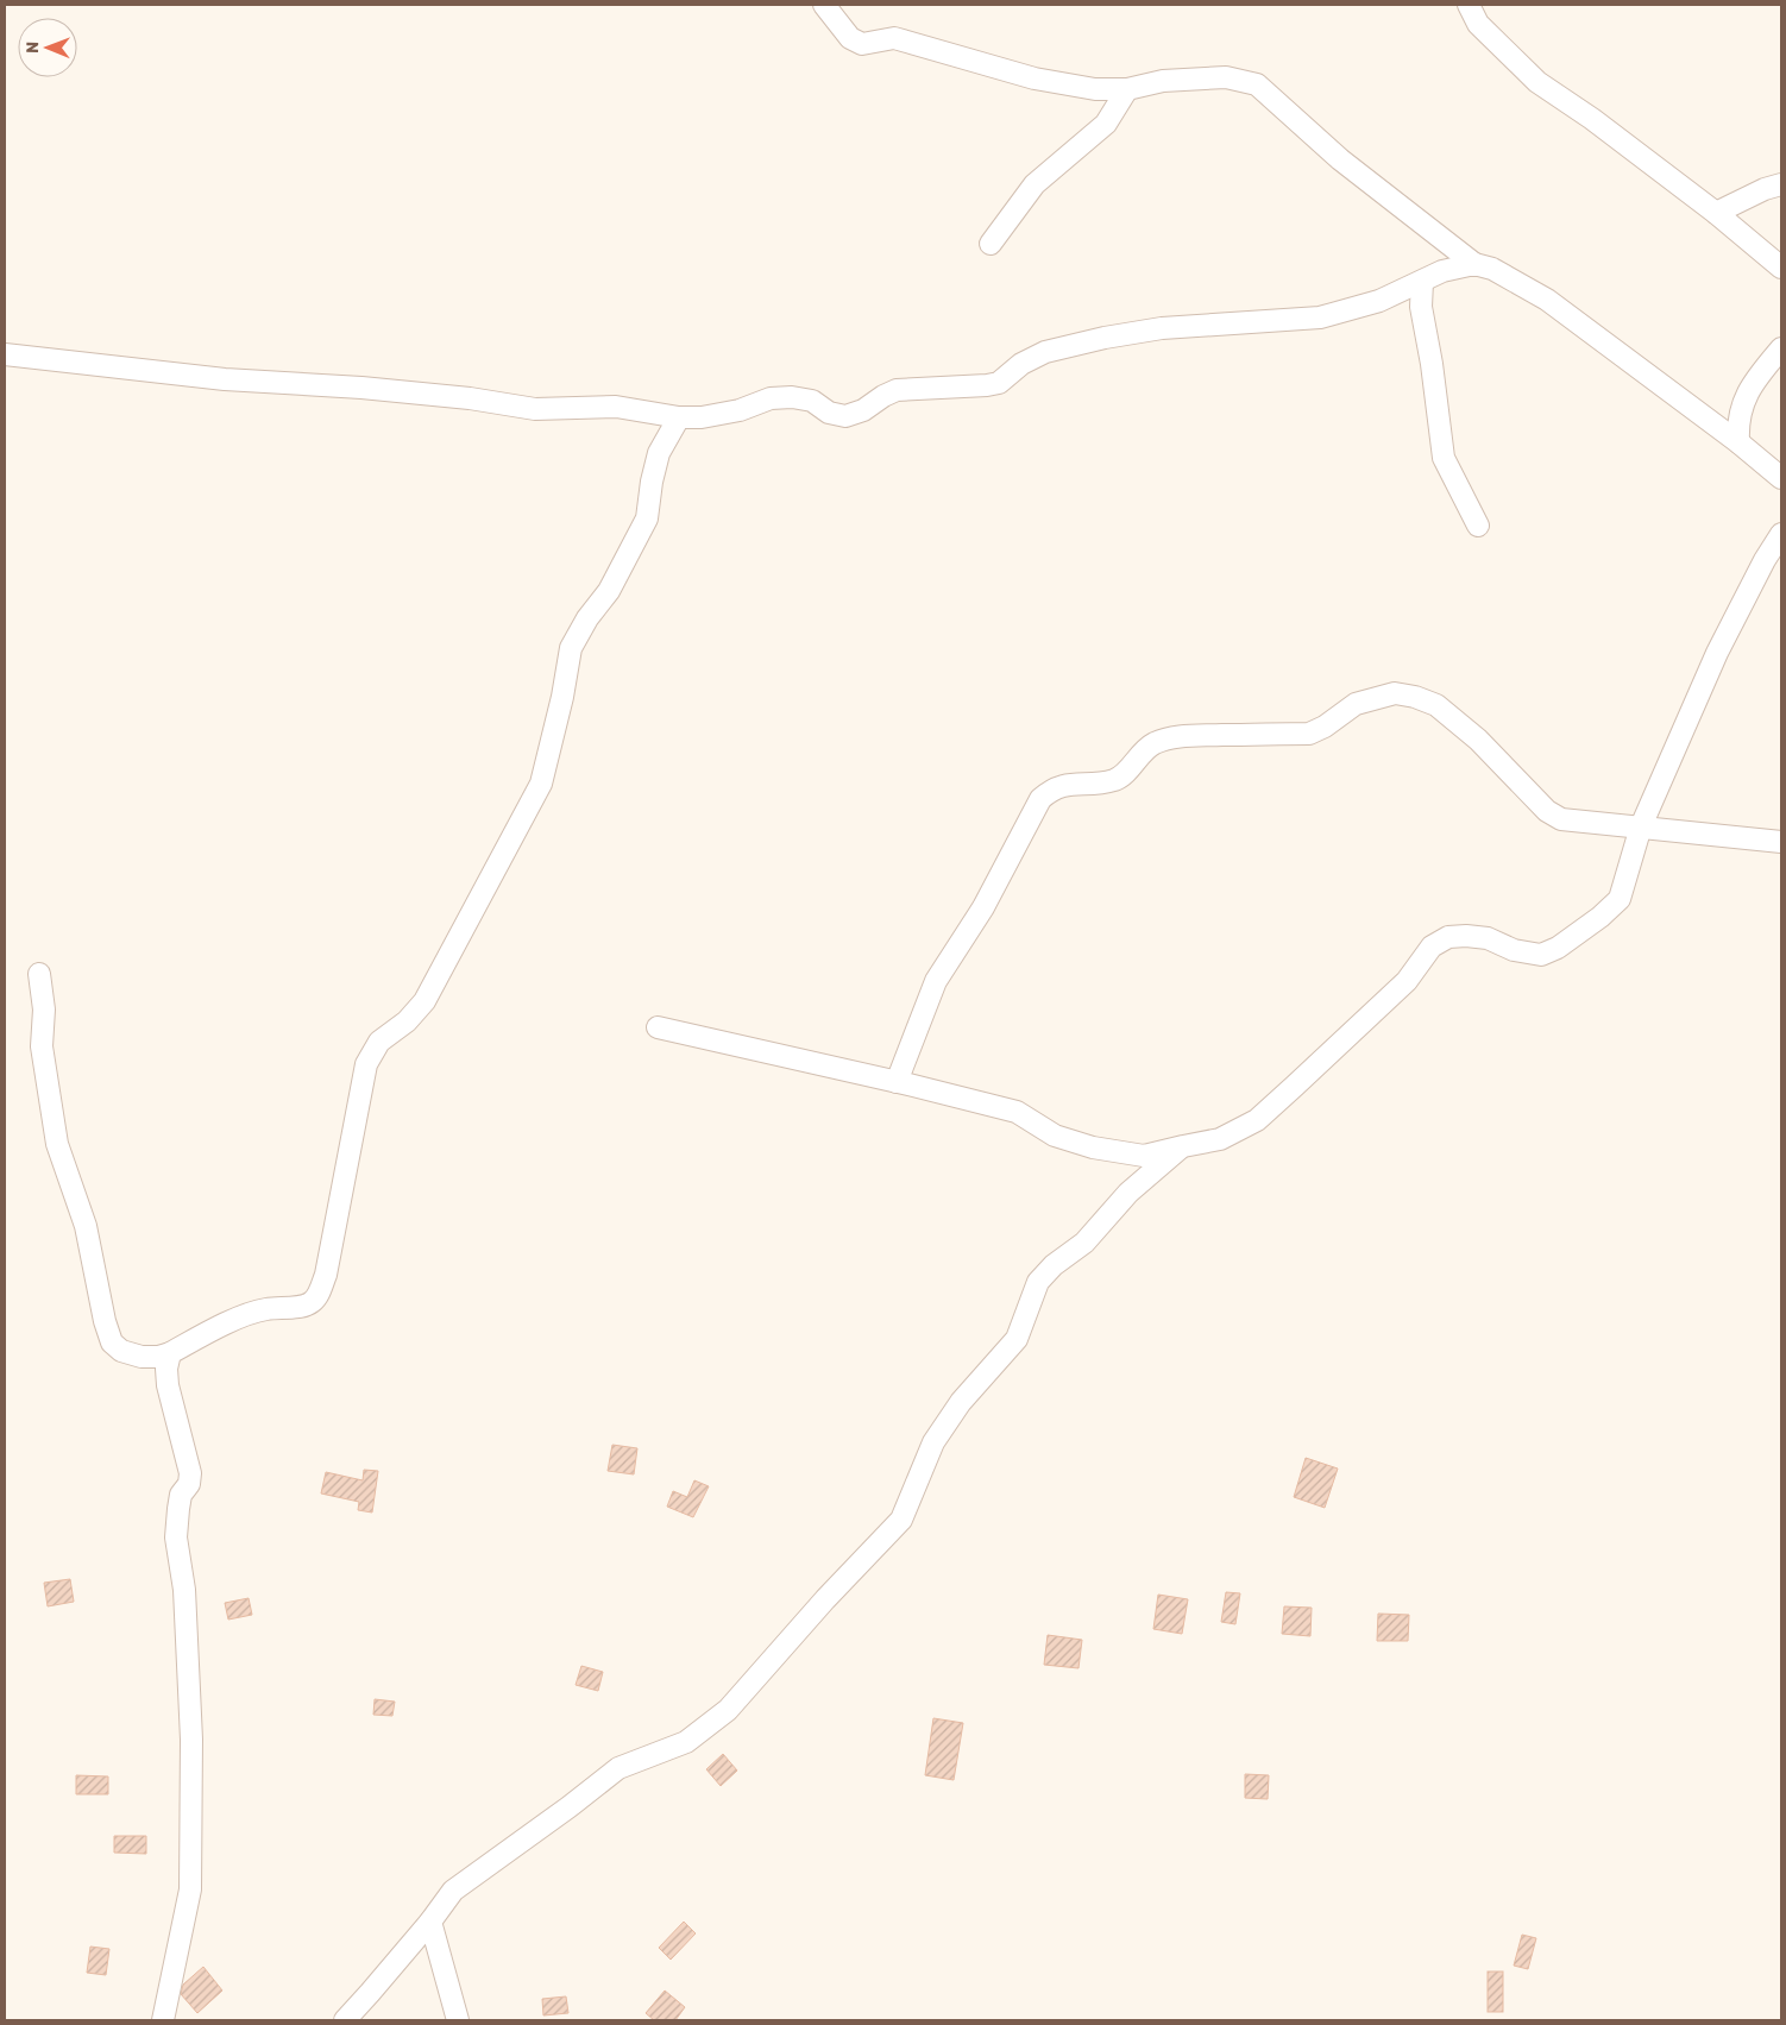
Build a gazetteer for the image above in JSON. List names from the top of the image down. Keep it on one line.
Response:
{"north":"left"}
